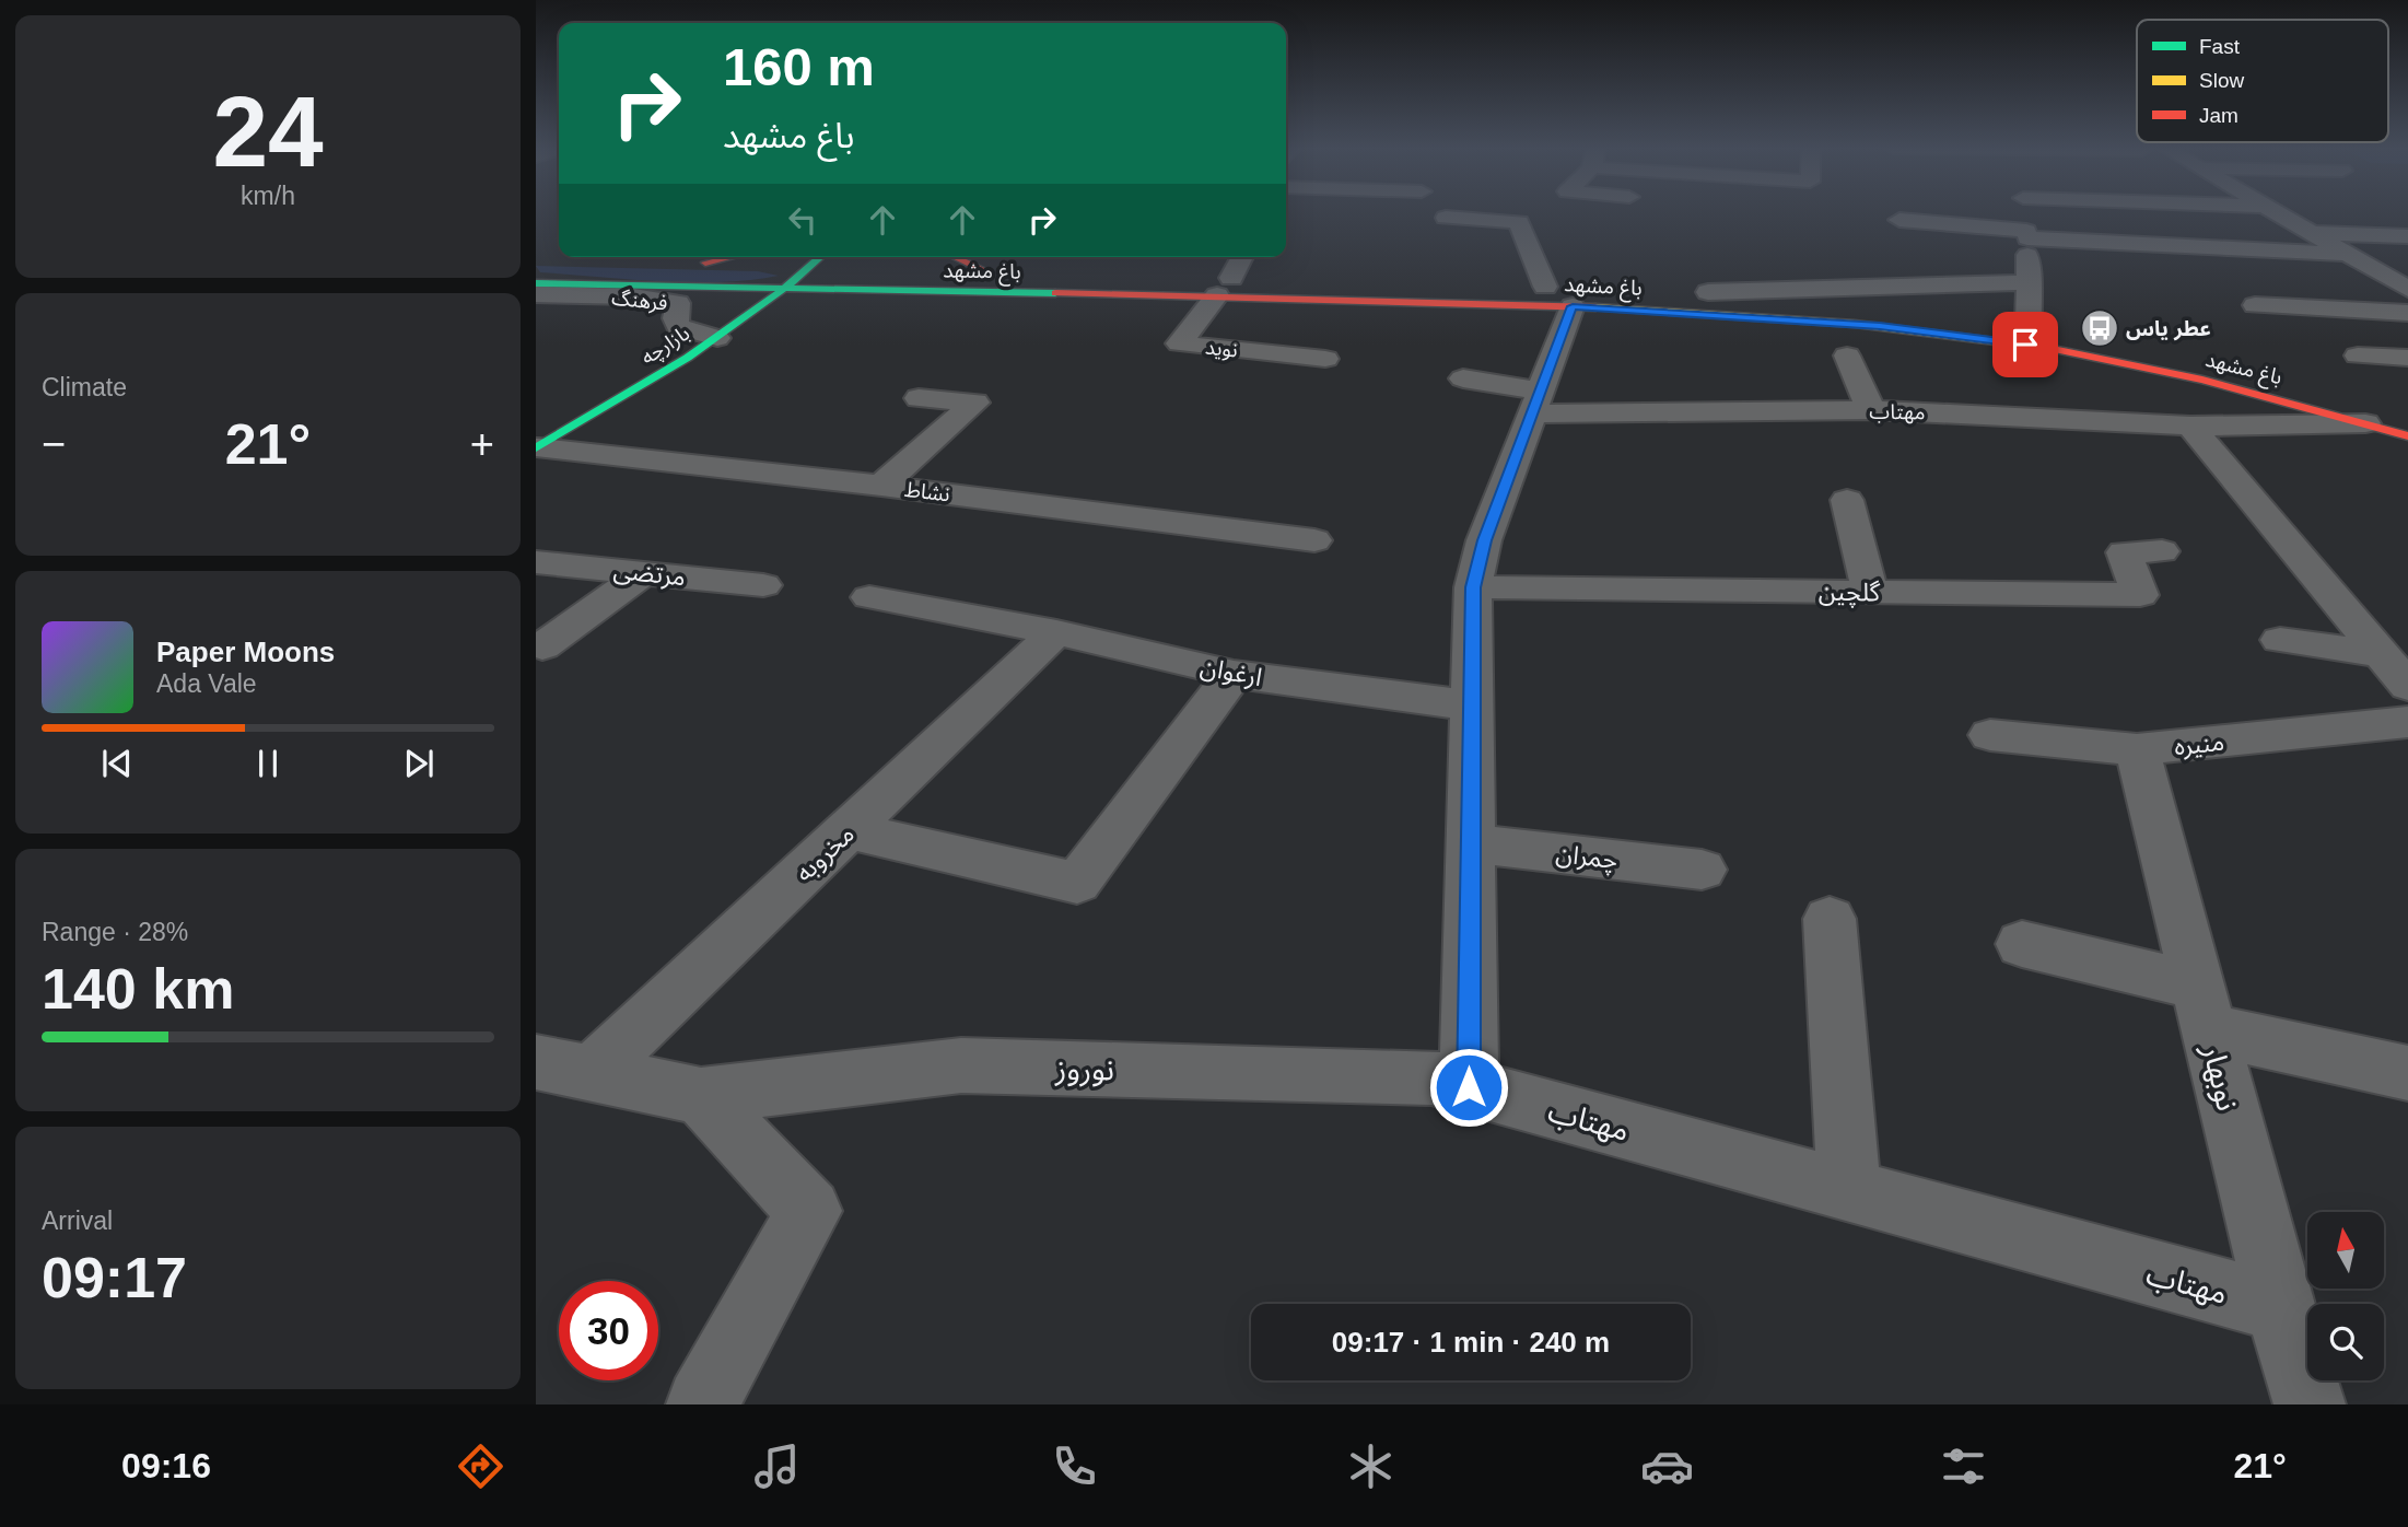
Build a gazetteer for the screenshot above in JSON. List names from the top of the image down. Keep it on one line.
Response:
{"streets":{"main road":["باغ مشهد","بازارچه"],"street":["فرهنگ","نوید","مهتاب","نشاط","مرتضی","گلچین","ارغوان","منیره","مخروبه","چمران","نوروز","نوبهار"]},"crossings":[["باغ مشهد","بازارچه"],["باغ مشهد","نوید"],["باغ مشهد","مهتاب"],["فرهنگ","بازارچه"],["بازارچه","نشاط"],["مهتاب","نوروز"],["مهتاب","نوبهار"],["ارغوان","مخروبه"],["منیره","نوبهار"],["مخروبه","نوروز"]],"places":{"bus stop":["عطر یاس"]},"legend":["Fast","Slow","Jam"],"north":"top","page":{"tile":[["24","km/h"],"Climate",["Range · 28%","140 km"],["Arrival","09:17"]],"turn":["160 m","باغ مشهد"],"heat":["−","21°","+"],"song":["Paper Moons","Ada Vale"],"limit":"30","trip":"09:17 · 1 min · 240 m","tabs":["09:16","21°"]}}
